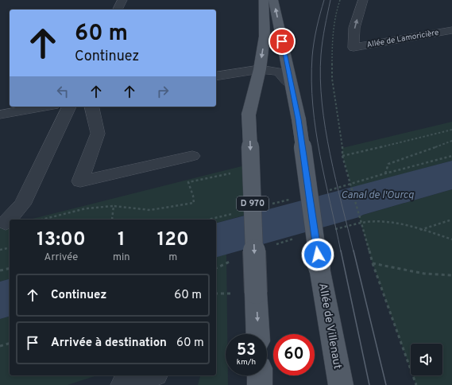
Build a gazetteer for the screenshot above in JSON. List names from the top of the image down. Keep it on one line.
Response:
{"streets":{"main road":["D 970","Allée de Villenaut"],"street":["Allée de Lamoricière"]},"water":["Canal de l'Ourcq"],"page":{"turn":["60 m","Continuez"],"eta":["13:00","Arrivée","1","min","120","m"],"list":[{"name":"Continuez","value":"60 m"},{"name":"Arrivée à destination","value":"60 m"}],"speed":"53 km/h","limit":"60"}}
